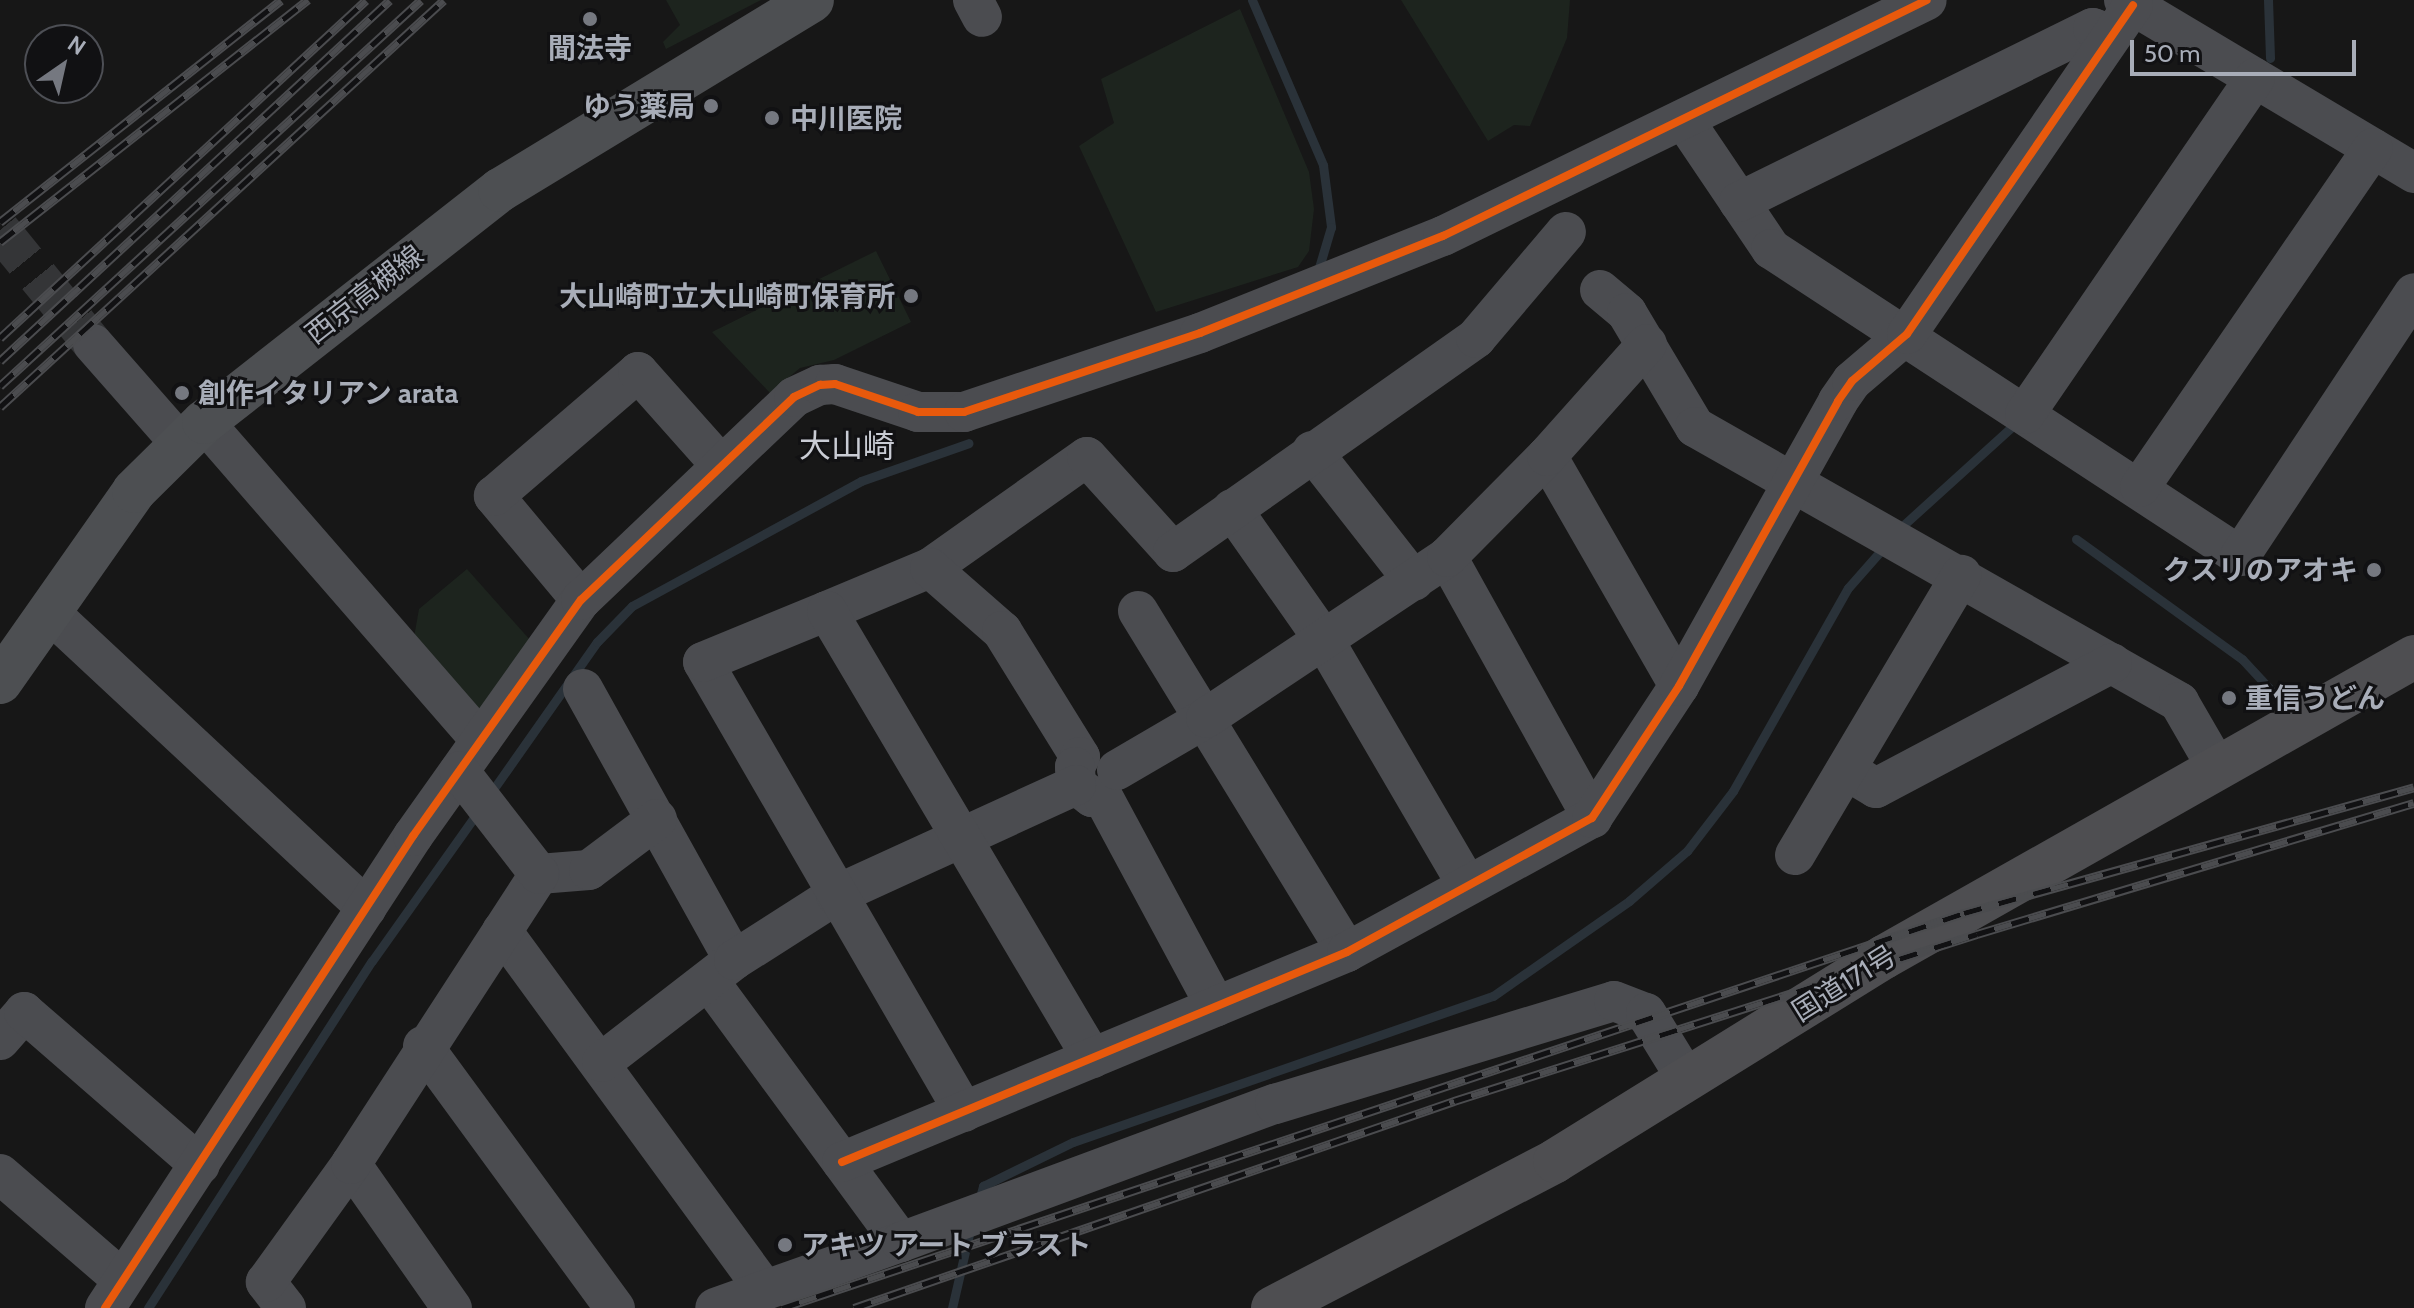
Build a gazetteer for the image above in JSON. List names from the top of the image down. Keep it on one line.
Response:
{"streets":{"highway":["国道171号"],"main road":["西京高槻線"]},"districts":["大山崎"],"places":["聞法寺","ゆう薬局","中川医院","大山崎町立大山崎町保育所","創作イタリアン arata","クスリのアオキ","重信うどん","アキツ アート ブラスト"],"scale_bar":"50 m","north":"top right"}
